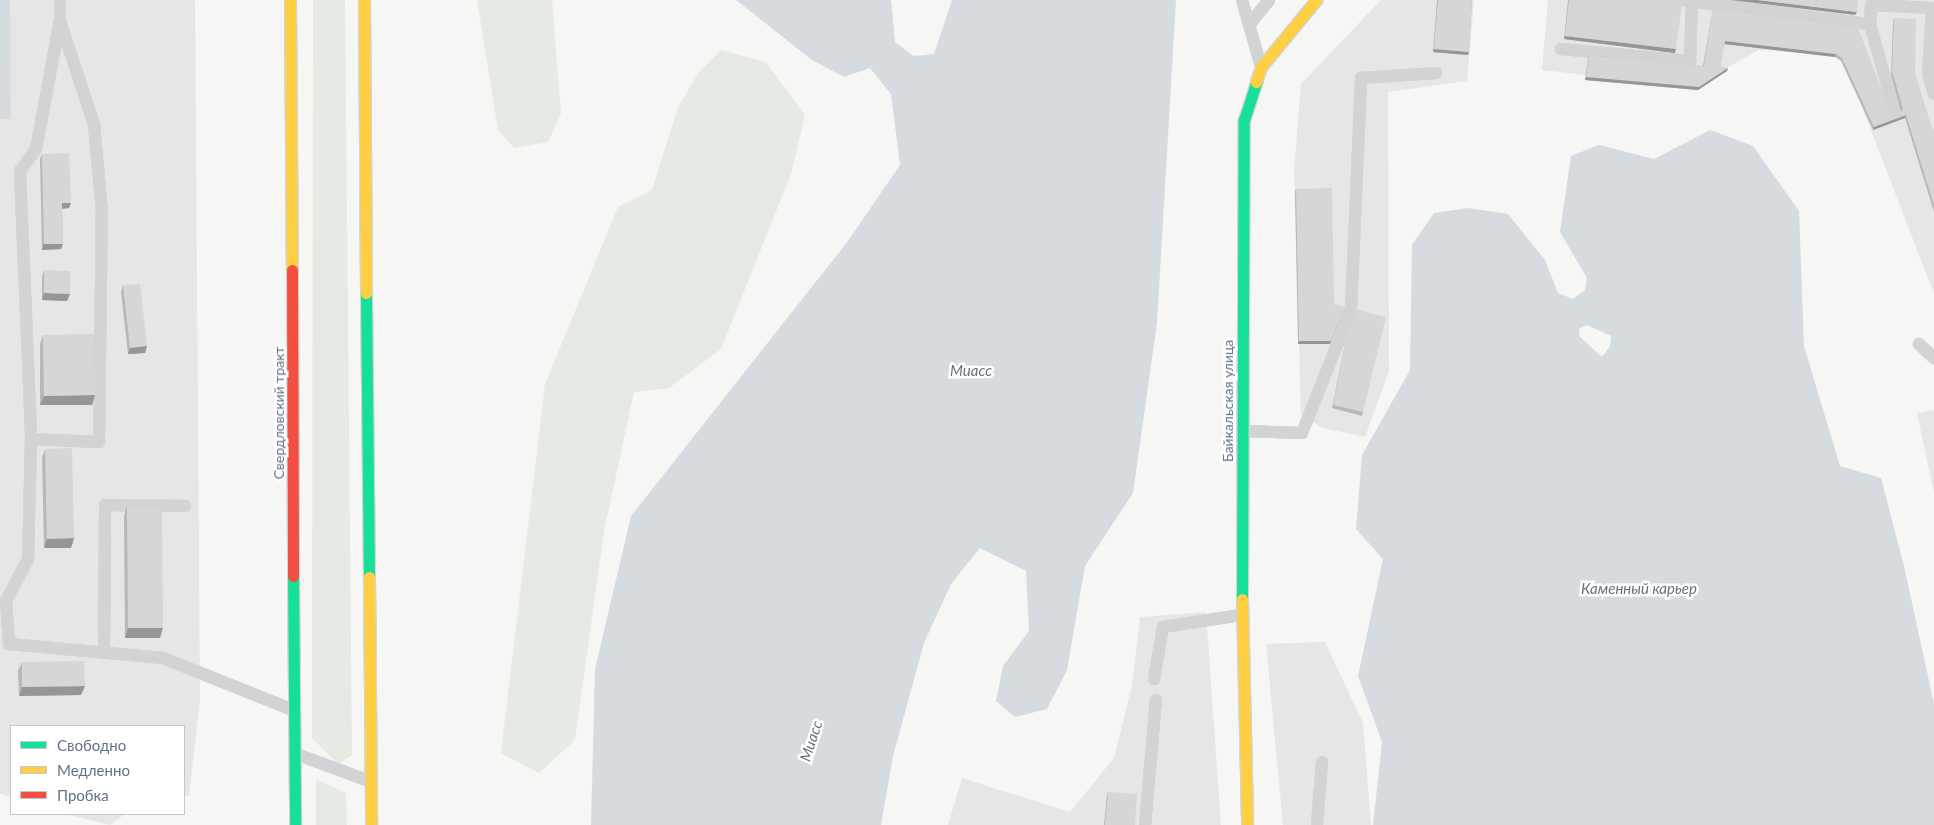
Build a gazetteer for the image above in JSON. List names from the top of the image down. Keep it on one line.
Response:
{"streets":{"main road":["Байкальская улица","Свердловский тракт"]},"water":["Миасс","Каменный карьер"],"legend":["Свободно","Медленно","Пробка"]}
